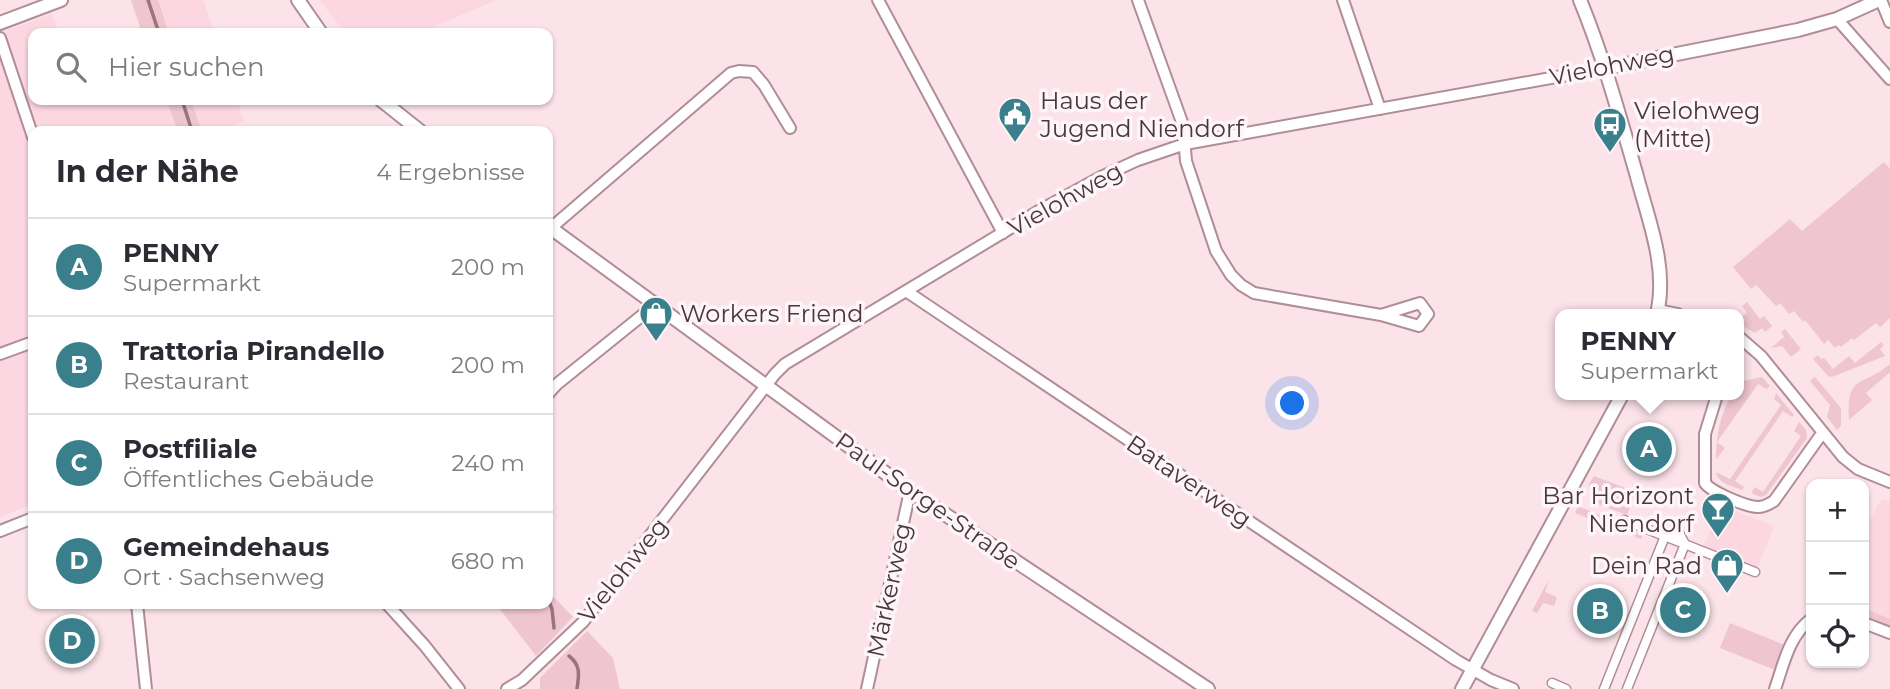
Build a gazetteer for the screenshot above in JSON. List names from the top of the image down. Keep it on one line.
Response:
{"streets":{"street":["Vielohweg","Bataverweg","Paul-Sorge-Straße","Märkerweg"]},"crossings":[["Vielohweg","Bataverweg"],["Vielohweg","Paul-Sorge-Straße"],["Paul-Sorge-Straße","Märkerweg"]],"places":{"public building":["Haus der Jugend Niendorf"],"bus stop":["Vielohweg (Mitte)"],"shop":["Workers Friend","Dein Rad"],"bar":["Bar Horizont Niendorf"]},"page":{"search":"Hier suchen","heading":["In der Nähe","4 Ergebnisse"],"list":[{"mark":"A","name":"PENNY","note":"Supermarkt","value":"200 m"},{"mark":"B","name":"Trattoria Pirandello","note":"Restaurant","value":"200 m"},{"mark":"C","name":"Postfiliale","note":"Öffentliches Gebäude","value":"240 m"},{"mark":"D","name":"Gemeindehaus","note":"Ort · Sachsenweg","value":"680 m"}],"popup":["PENNY","Supermarkt"],"pins":["A","C","B","D"],"map_buttons":["+","−"]}}
